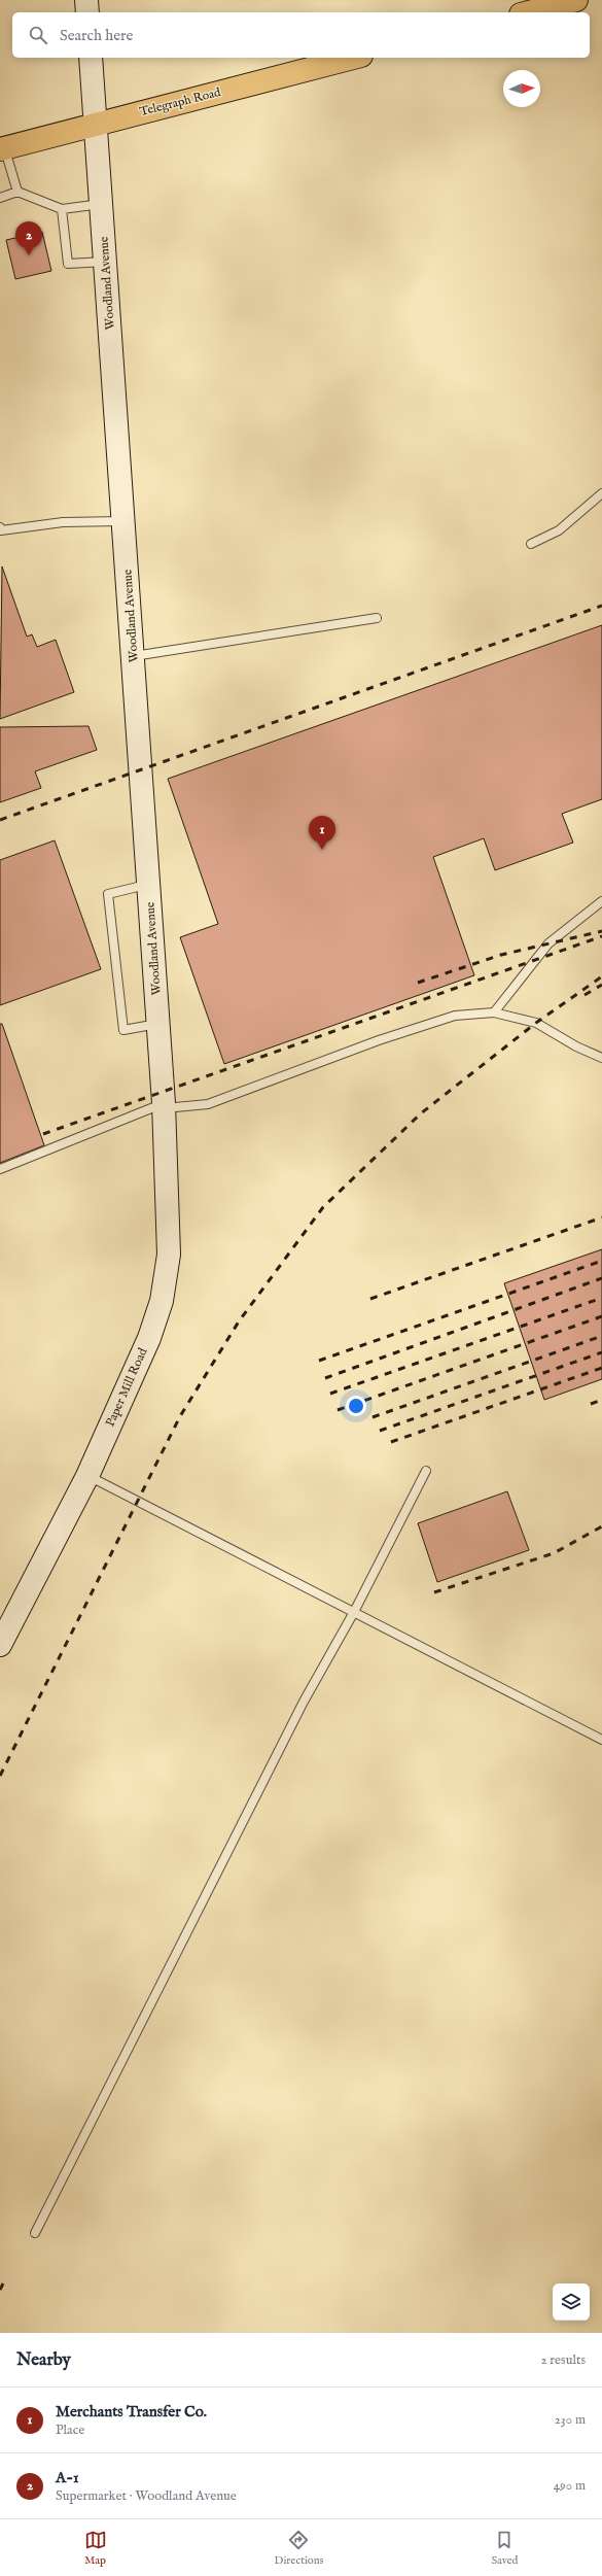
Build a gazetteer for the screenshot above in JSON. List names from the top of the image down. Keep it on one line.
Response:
{"streets":{"main road":["Telegraph Road"],"street":["Woodland Avenue","Paper Mill Road"]},"crossings":[["Telegraph Road","Woodland Avenue"],["Woodland Avenue","Paper Mill Road"]],"north":"right","page":{"search":"Search here","pins":["2","1"],"heading":["Nearby","2 results"],"list":[{"mark":"1","name":"Merchants Transfer Co.","note":"Place","value":"230 m"},{"mark":"2","name":"A-1","note":"Supermarket · Woodland Avenue","value":"490 m"}],"nav":["Map","Directions","Saved"]}}
